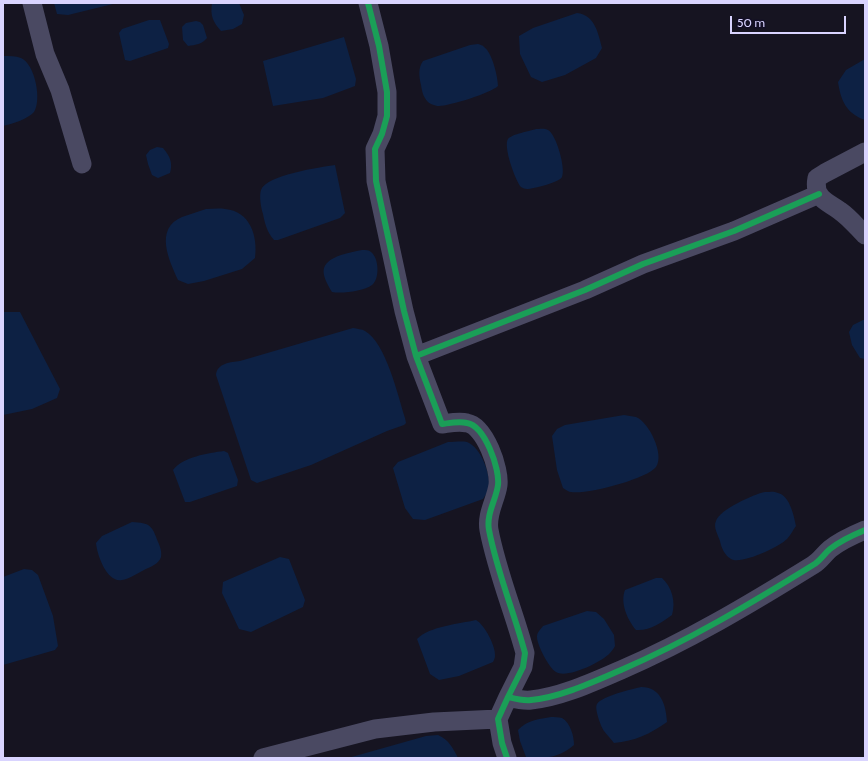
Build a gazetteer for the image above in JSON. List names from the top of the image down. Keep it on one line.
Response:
{"scale_bar":"50 m"}
